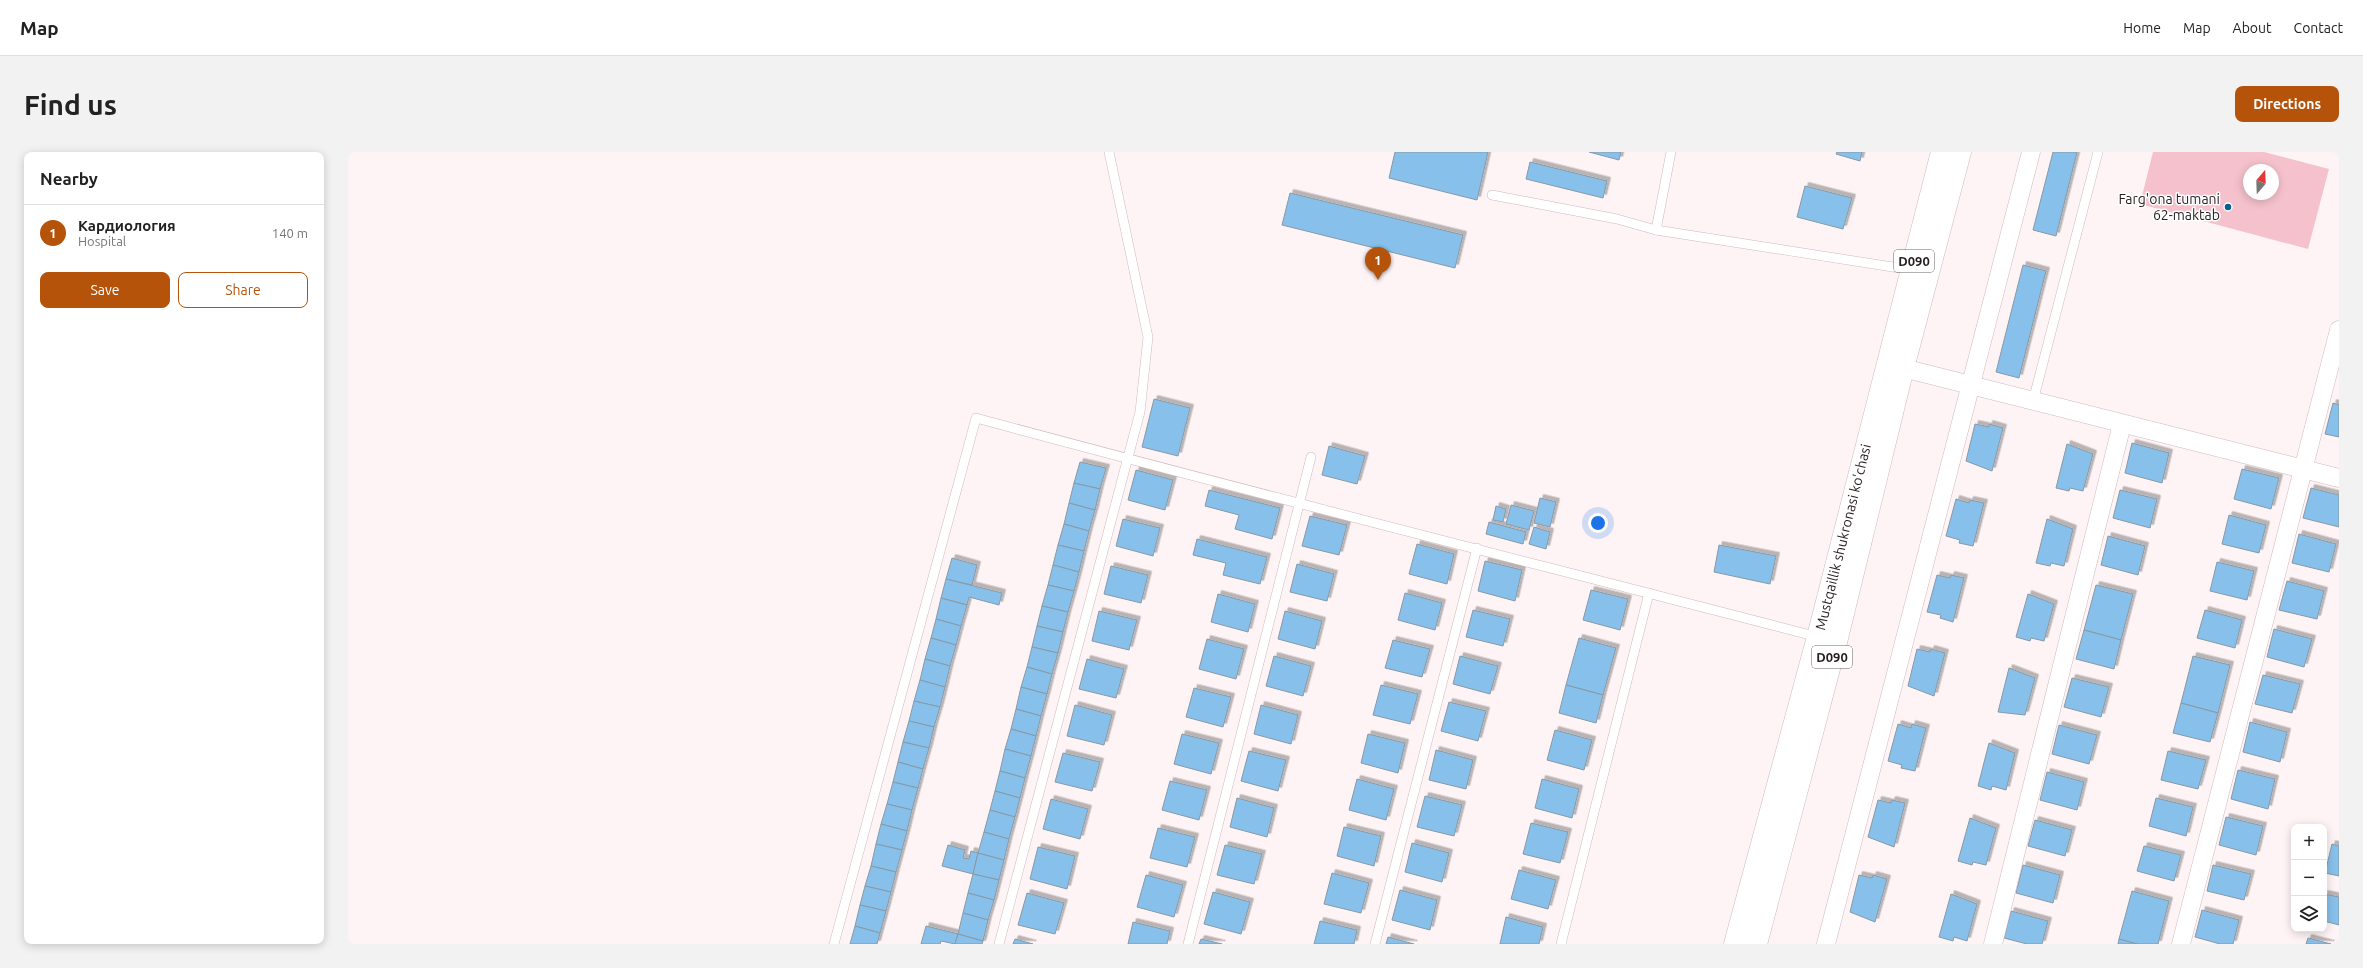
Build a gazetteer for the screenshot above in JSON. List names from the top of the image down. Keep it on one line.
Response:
{"streets":{"main road":["D090","Mustqaillik shukronasi ko'chasi"]},"places":["Farg'ona tumani 62-maktab"],"north":"top","page":{"header":"Map","nav":["Home","Map","About","Contact"],"buttons":["Directions",["Save","Share"]],"title":"Find us","heading":"Nearby","list":[{"mark":"1","name":"Кардиология","note":"Hospital","value":"140 m"}],"pins":"1","map_buttons":["+","−"]}}
